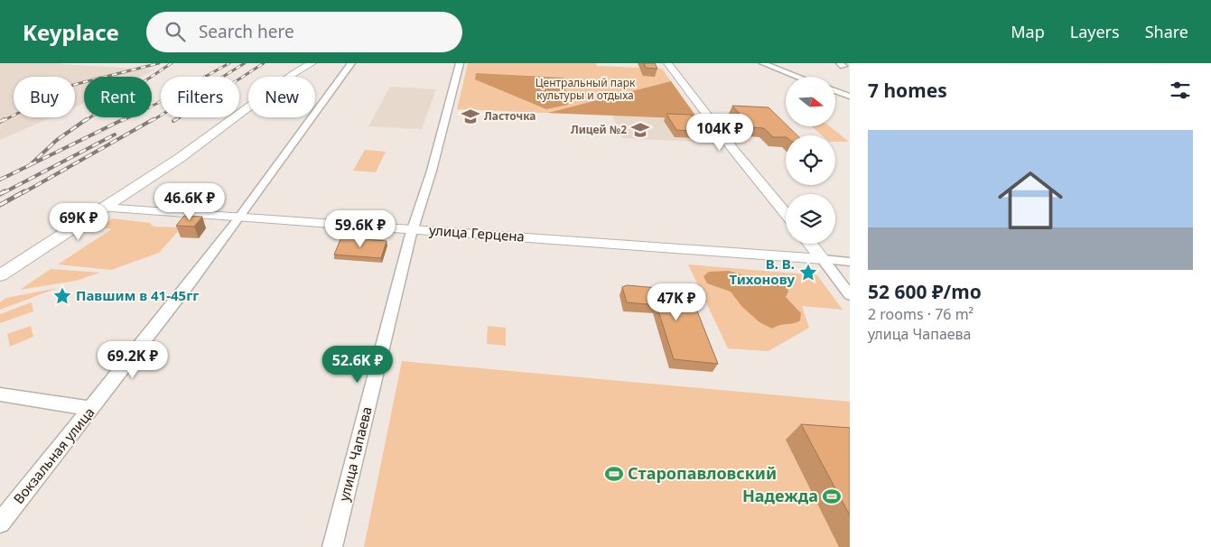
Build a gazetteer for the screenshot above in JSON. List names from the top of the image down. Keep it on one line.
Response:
{"streets":{"street":["улица Герцена","улица Чапаева","Вокзальная улица"]},"crossings":[["улица Герцена","улица Чапаева"],["улица Герцена","Вокзальная улица"]],"parks":["Центральный парк культуры и отдыха"],"places":{"school or university":["Ласточка","Лицей №2"],"place":["В. В. Тихонову","Павшим в 41-45гг"],"sports":["Старопавловский","Надежда"]},"north":"right","page":{"header":"Keyplace","search":"Search here","nav":["Map","Layers","Share"],"heading":"7 homes","chip":["Buy","Rent","Filters","New"],"price":["104K ₽","46.6K ₽","69K ₽","59.6K ₽","47K ₽","69.2K ₽","52.6K ₽"],"list":[{"name":"52 600 ₽/mo","note":"2 rooms · 76 m² · улица Чапаева"}]}}
